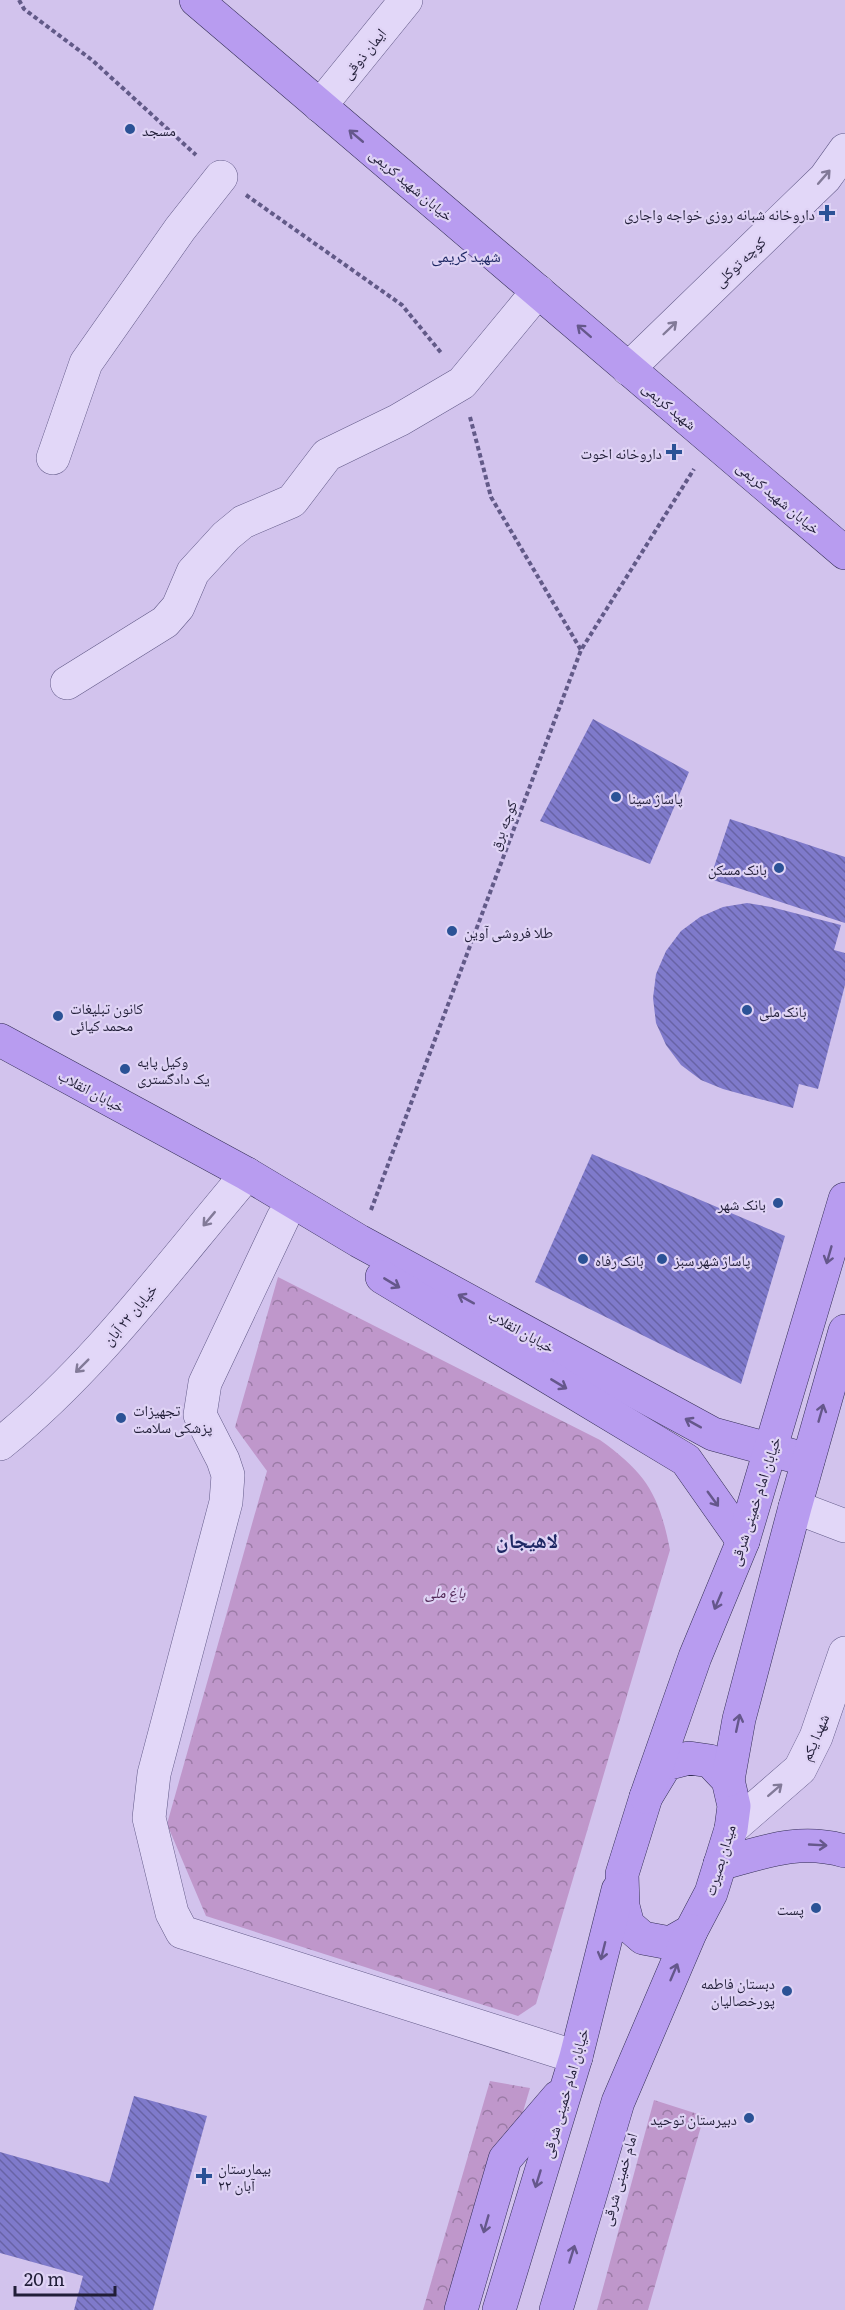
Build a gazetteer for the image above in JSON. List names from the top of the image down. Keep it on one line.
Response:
{"streets":{"main road":["خیابان شهید کریمی","شهید کریمی","خیابان انقلاب","خیابان امام خمینی شرقی","میدان بصیرت","امام خمینی شرقی"],"street":["ایمان ذوقی","کوچه توکلی","خیابان ۲۲ آبان","شهدا یکم"],"path":["کوچه برق"]},"crossings":[["ایمان ذوقی","خیابان شهید کریمی"],["خیابان شهید کریمی","کوچه توکلی"],["خیابان شهید کریمی","شهید کریمی"],["خیابان شهید کریمی","کوچه برق"],["کوچه توکلی","شهید کریمی"],["شهید کریمی","کوچه برق"],["کوچه برق","خیابان انقلاب"],["خیابان انقلاب","خیابان ۲۲ آبان"],["خیابان انقلاب","خیابان امام خمینی شرقی"],["شهدا یکم","میدان بصیرت"]],"one_way":["خیابان شهید کریمی","کوچه توکلی","خیابان ۲۲ آبان","شهدا یکم"],"districts":["شهید کریمی","لاهیجان"],"parks":["باغ ملی"],"places":{"other":["مسجد","پاساژ سینا","بانک مسکن","طلا فروشی آوین","بانک ملی","کانون تبلیغات محمد کیائی","وکیل پایه یک دادگستری","بانک شهر","بانک رفاه","پاساژ شهر سبز","تجهیزات پزشکی سلامت","پست","دبستان فاطمه پورخصالیان","دبیرستان توحید"],"health":["داروخانه شبانه روزی خواجه واجاری","داروخانه اخوت","بیمارستان ۲۲ آبان"]},"scale_bar":"20 m"}
